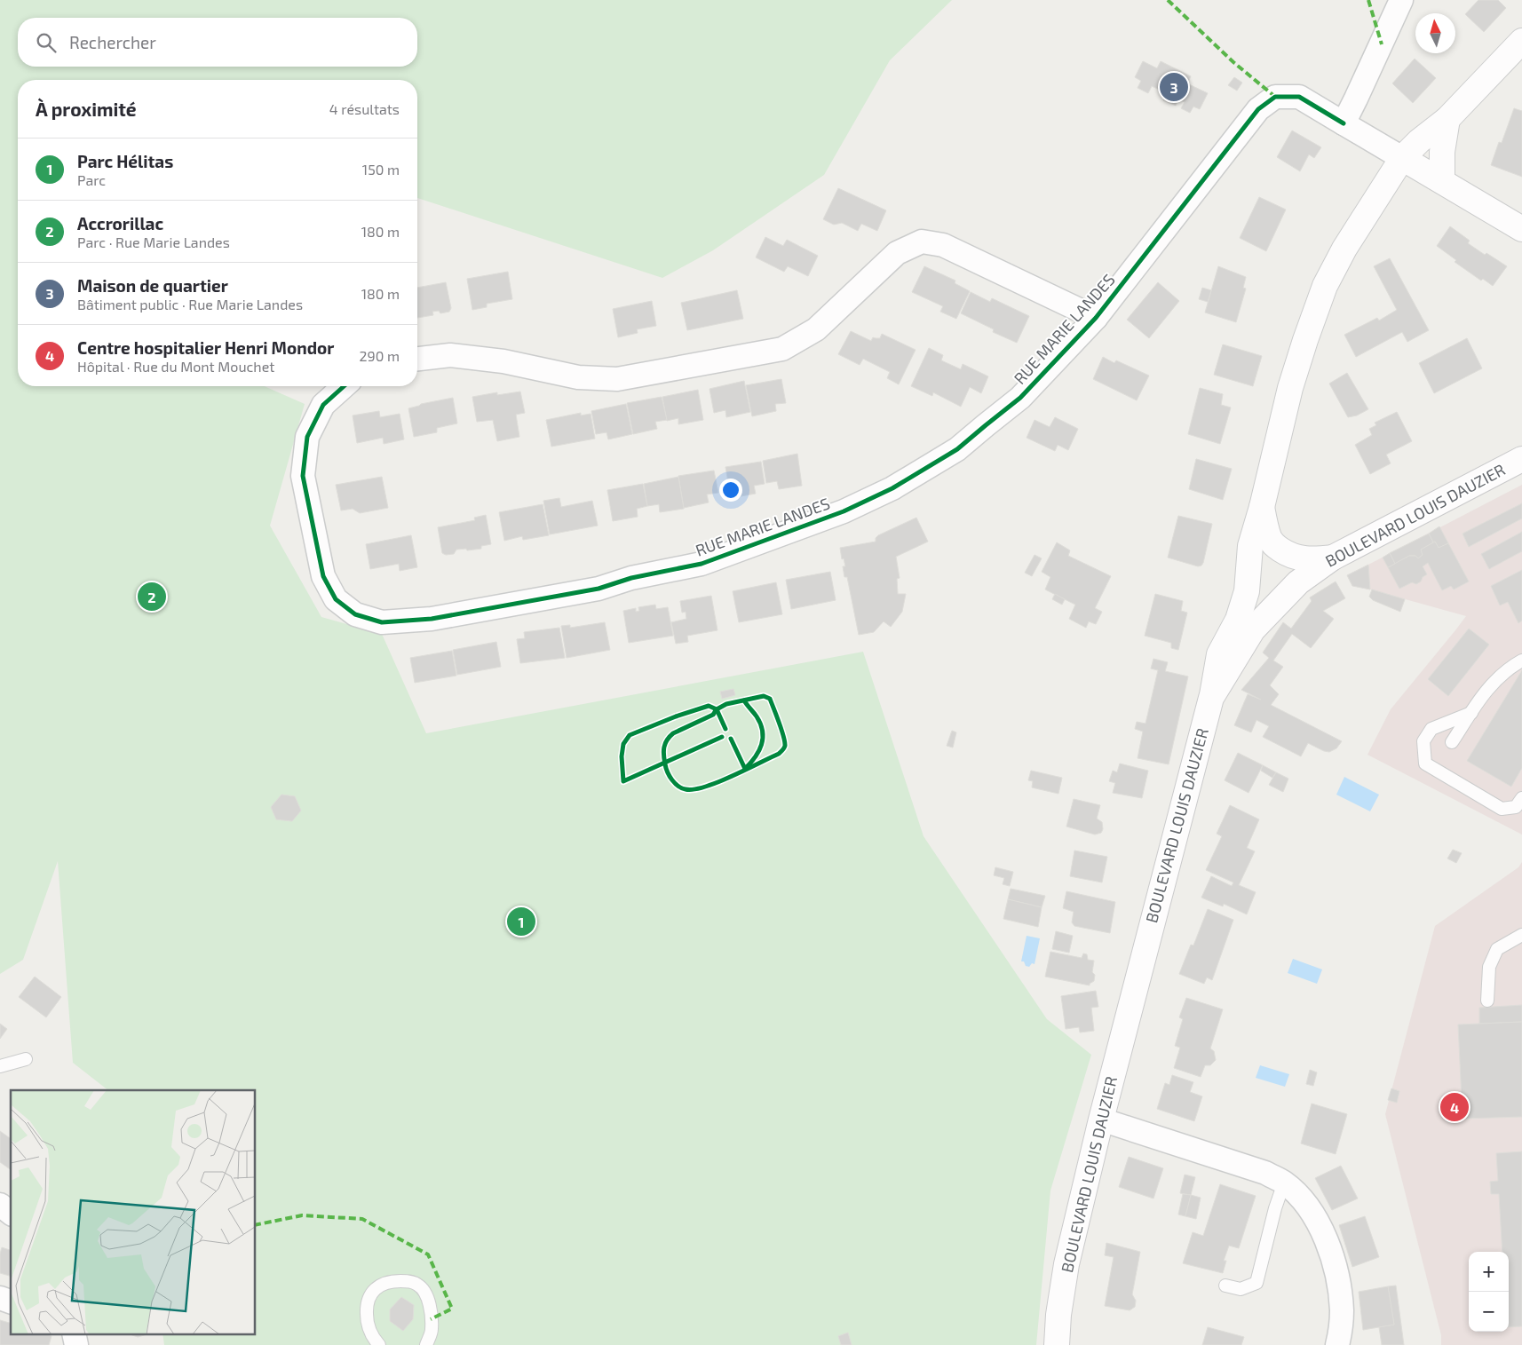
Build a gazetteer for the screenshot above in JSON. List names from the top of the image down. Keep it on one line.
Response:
{"streets":{"street":["RUE MARIE LANDES","BOULEVARD LOUIS DAUZIER"]},"north":"top","page":{"search":"Rechercher","pins":["3","2","1","4"],"heading":["À proximité","4 résultats"],"list":[{"mark":"1","name":"Parc Hélitas","note":"Parc","value":"150 m"},{"mark":"2","name":"Accrorillac","note":"Parc · Rue Marie Landes","value":"180 m"},{"mark":"3","name":"Maison de quartier","note":"Bâtiment public · Rue Marie Landes","value":"180 m"},{"mark":"4","name":"Centre hospitalier Henri Mondor","note":"Hôpital · Rue du Mont Mouchet","value":"290 m"}],"map_buttons":["+","−"]}}
